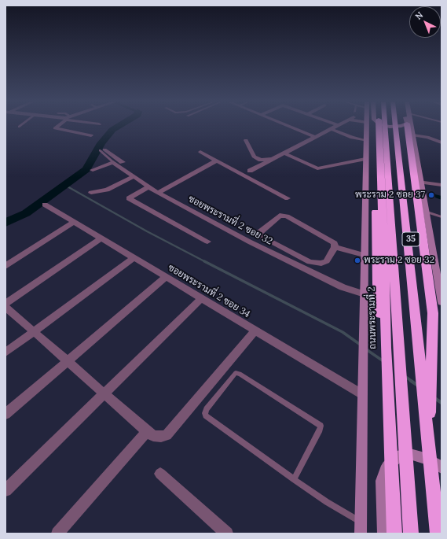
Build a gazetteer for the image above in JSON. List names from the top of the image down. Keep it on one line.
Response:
{"streets":{"highway":["35","ถนนพระรามที่ 2"],"street":["ซอยพระรามที่ 2 ซอย 32","ซอยพระรามที่ 2 ซอย 34"]},"crossings":[["ซอยพระรามที่ 2 ซอย 32","ถนนพระรามที่ 2"],["ซอยพระรามที่ 2 ซอย 34","ถนนพระรามที่ 2"]],"places":["พระราม 2 ซอย 37","พระราม 2 ซอย 32"],"north":"top left"}
